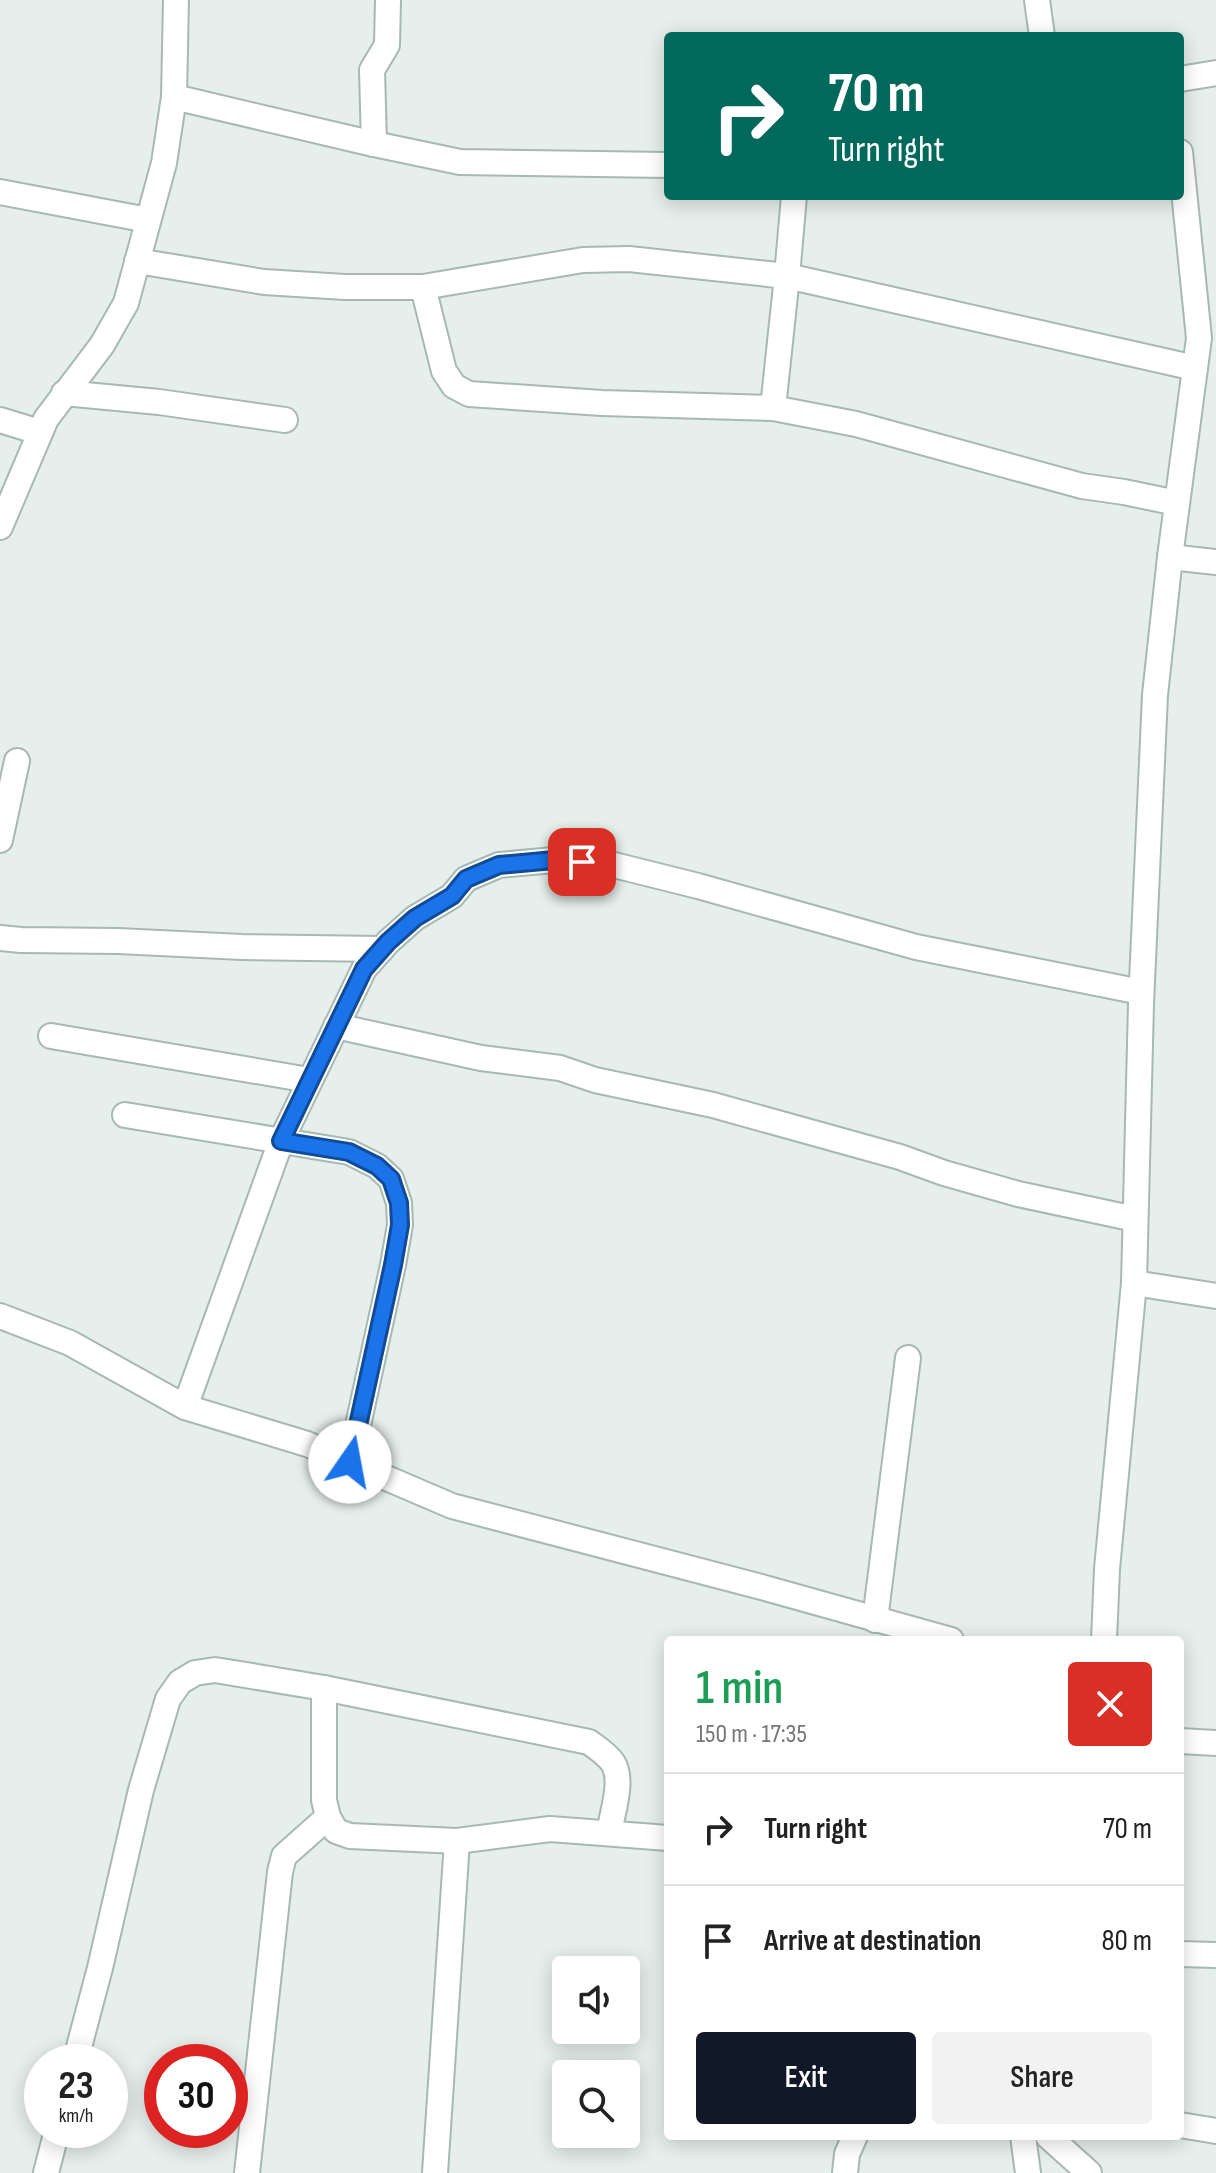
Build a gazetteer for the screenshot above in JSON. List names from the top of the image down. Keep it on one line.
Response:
{"page":{"turn":["70 m","Turn right"],"heading":["1 min","150 m · 17:35"],"list":[{"name":"Turn right","value":"70 m"},{"name":"Arrive at destination","value":"80 m"}],"buttons":["Exit","Share"],"speed":"23 km/h","limit":"30"}}
